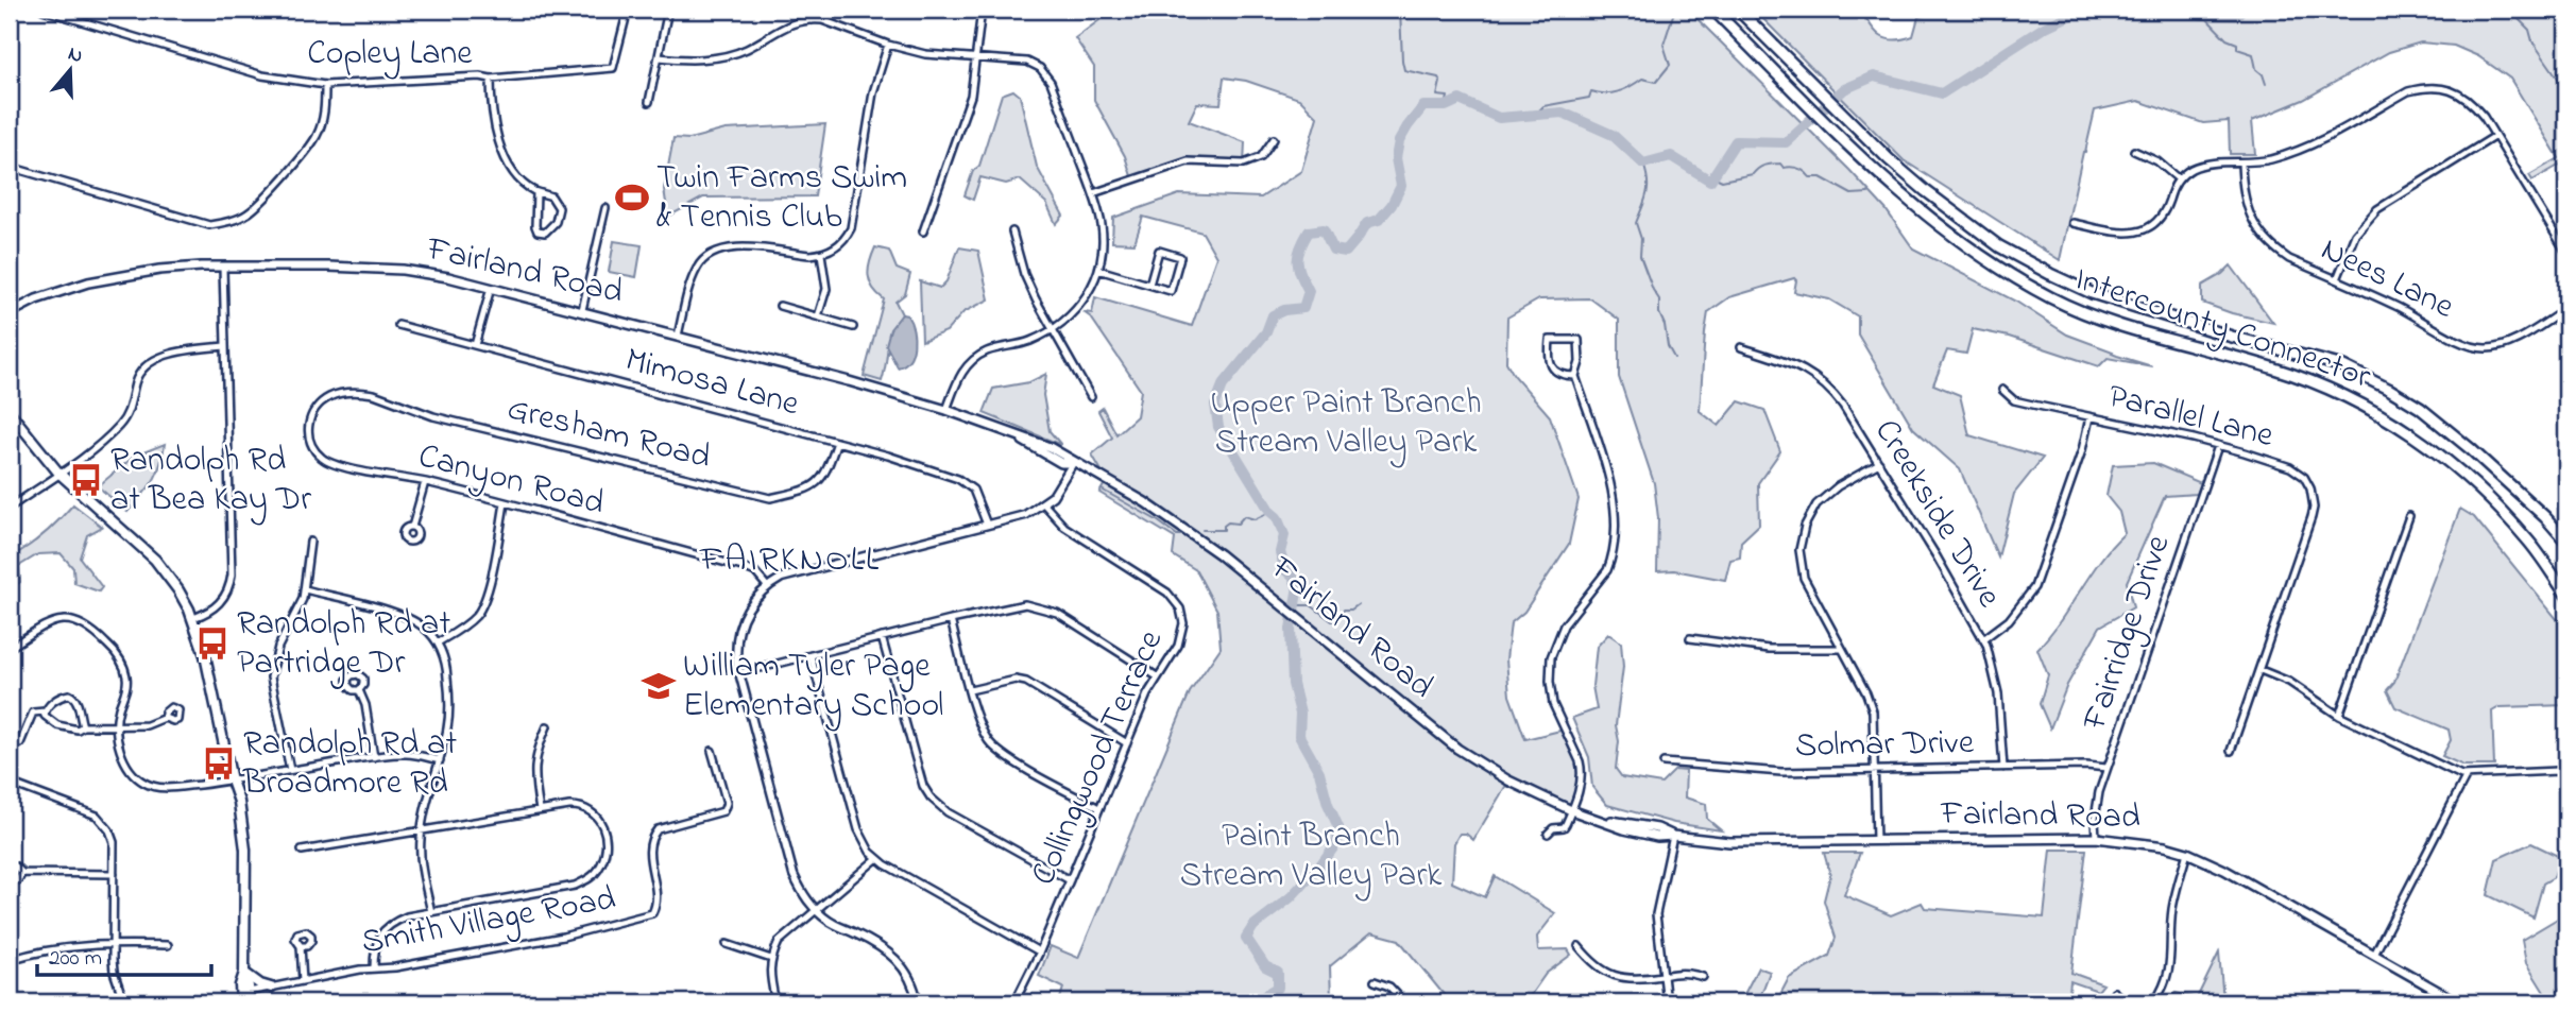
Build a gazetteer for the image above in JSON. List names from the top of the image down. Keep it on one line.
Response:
{"streets":{"highway":["Intercounty Connector"],"main road":["Fairland Road"],"street":["Copley Lane","Nees Lane","Mimosa Lane","Parallel Lane","Gresham Road","Canyon Road","Creekside Drive","Fairridge Drive","Solmar Drive","Collingwood Terrace","Smith Village Road"]},"crossings":[["Fairland Road","Fairridge Drive"],["Mimosa Lane","Gresham Road"],["Parallel Lane","Fairridge Drive"],["Gresham Road","Canyon Road"],["Creekside Drive","Solmar Drive"],["Fairridge Drive","Solmar Drive"]],"districts":["FAIRKNOLL"],"parks":["Upper Paint Branch Stream Valley Park","Paint Branch Stream Valley Park"],"places":{"sports":["Twin Farms Swim & Tennis Club"],"bus stop":["Randolph Rd at Bea Kay Dr","Randolph Rd at Partridge Dr","Randolph Rd at Broadmore Rd"],"school or university":["William Tyler Page Elementary School"]},"scale_bar":"200 m","north":"top"}
